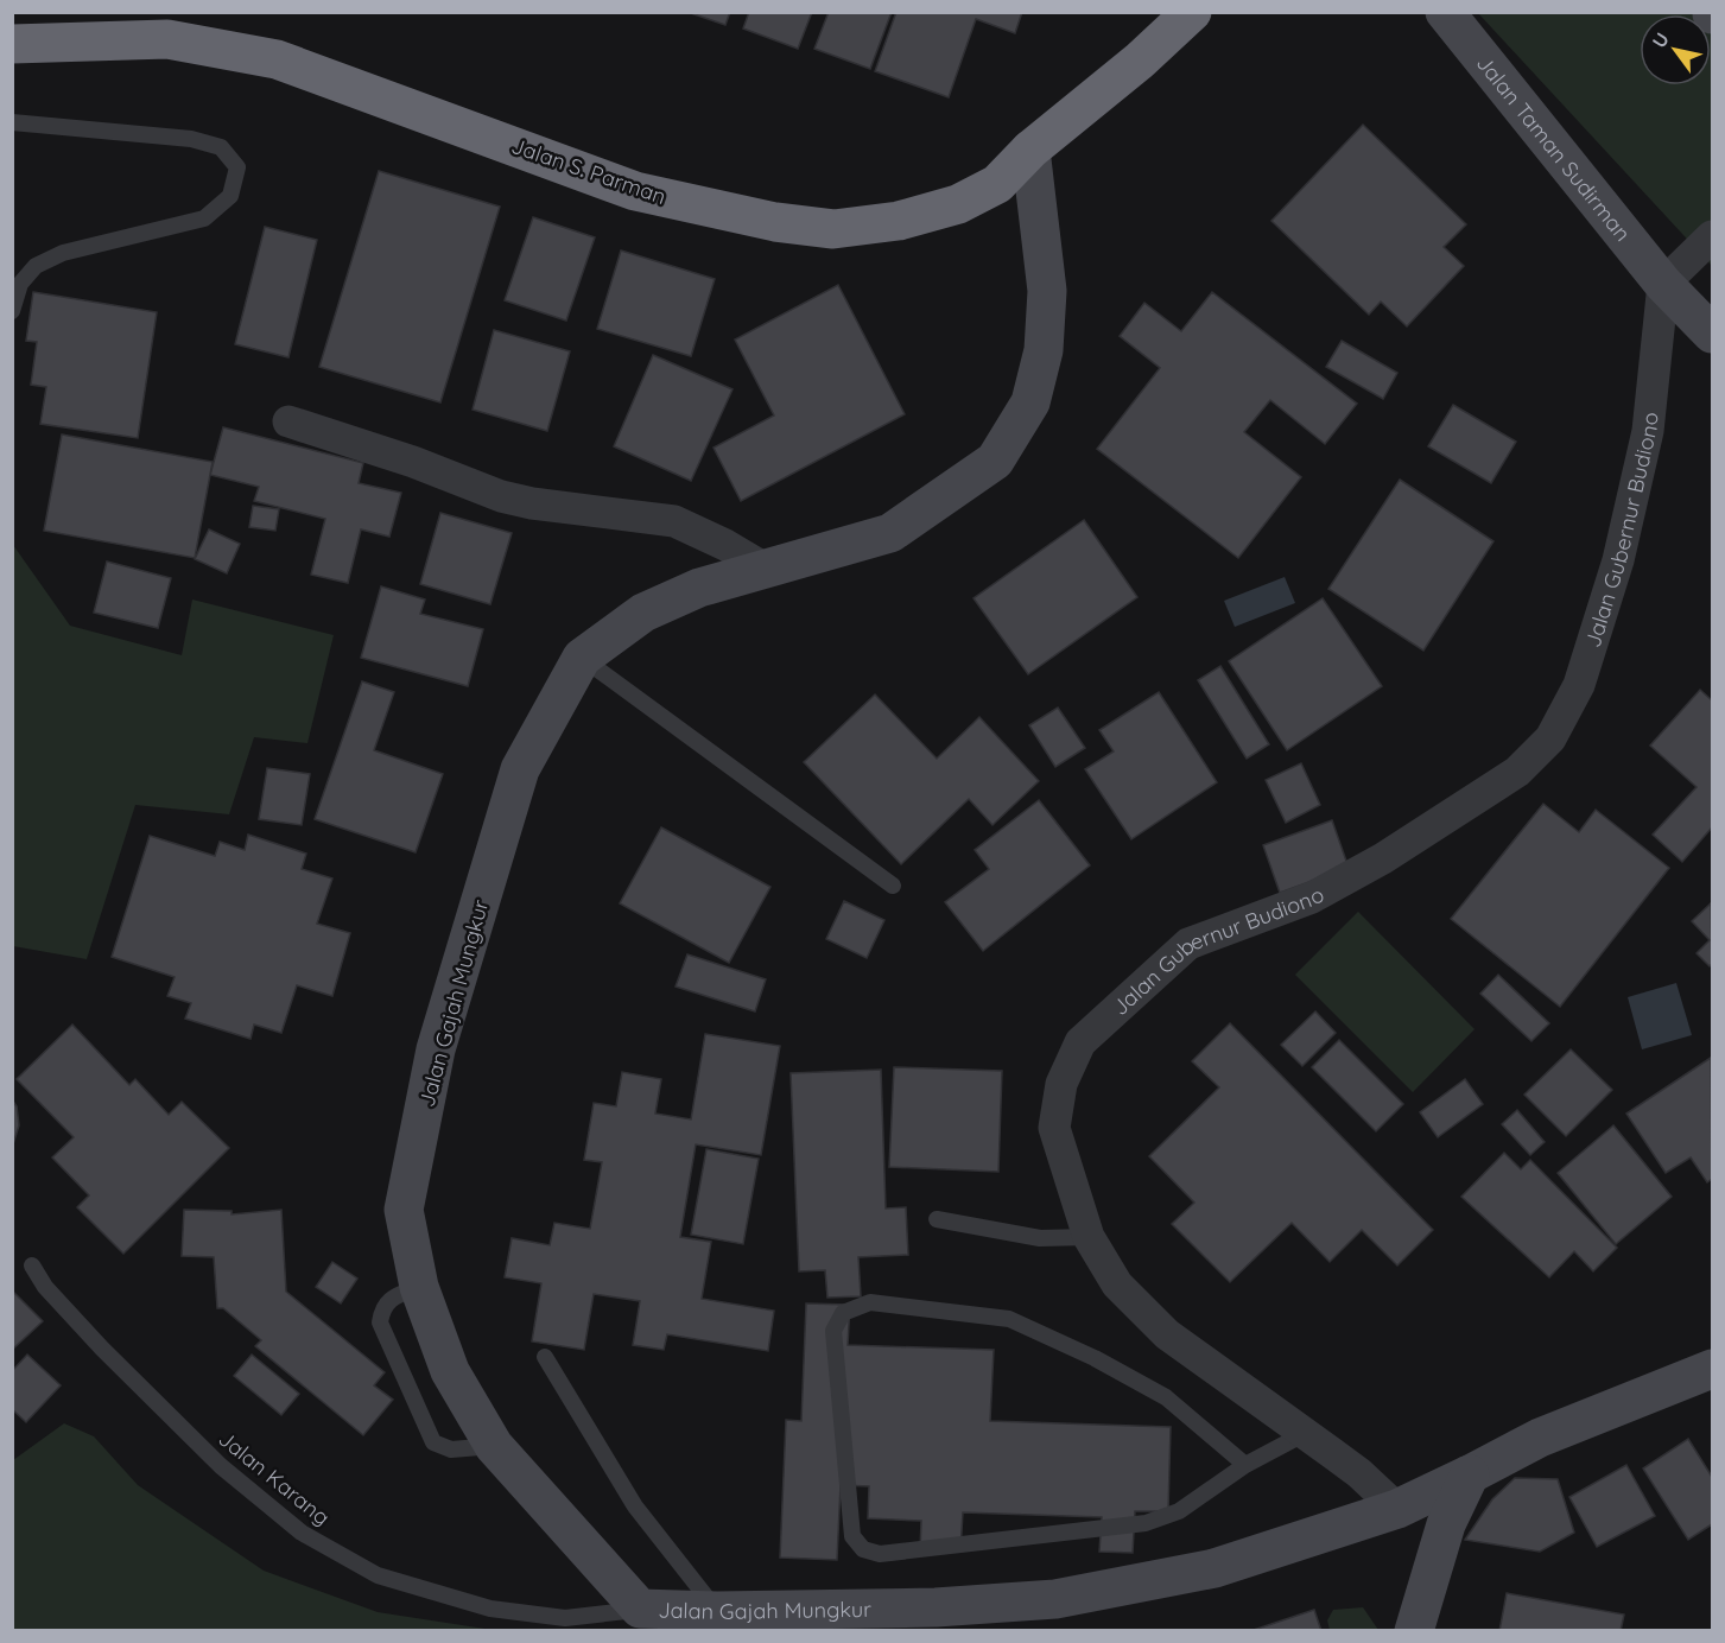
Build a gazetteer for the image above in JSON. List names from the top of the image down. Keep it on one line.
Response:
{"streets":{"highway":["Jalan S. Parman"],"main road":["Jalan Taman Sudirman","Jalan Gajah Mungkur"],"street":["Jalan Gubernur Budiono"],"lane":["Jalan Karang"]},"crossings":[["Jalan Taman Sudirman","Jalan Gubernur Budiono"],["Jalan S. Parman","Jalan Gajah Mungkur"],["Jalan Gubernur Budiono","Jalan Gajah Mungkur"],["Jalan Gajah Mungkur","Jalan Karang"]],"north":"top left"}
